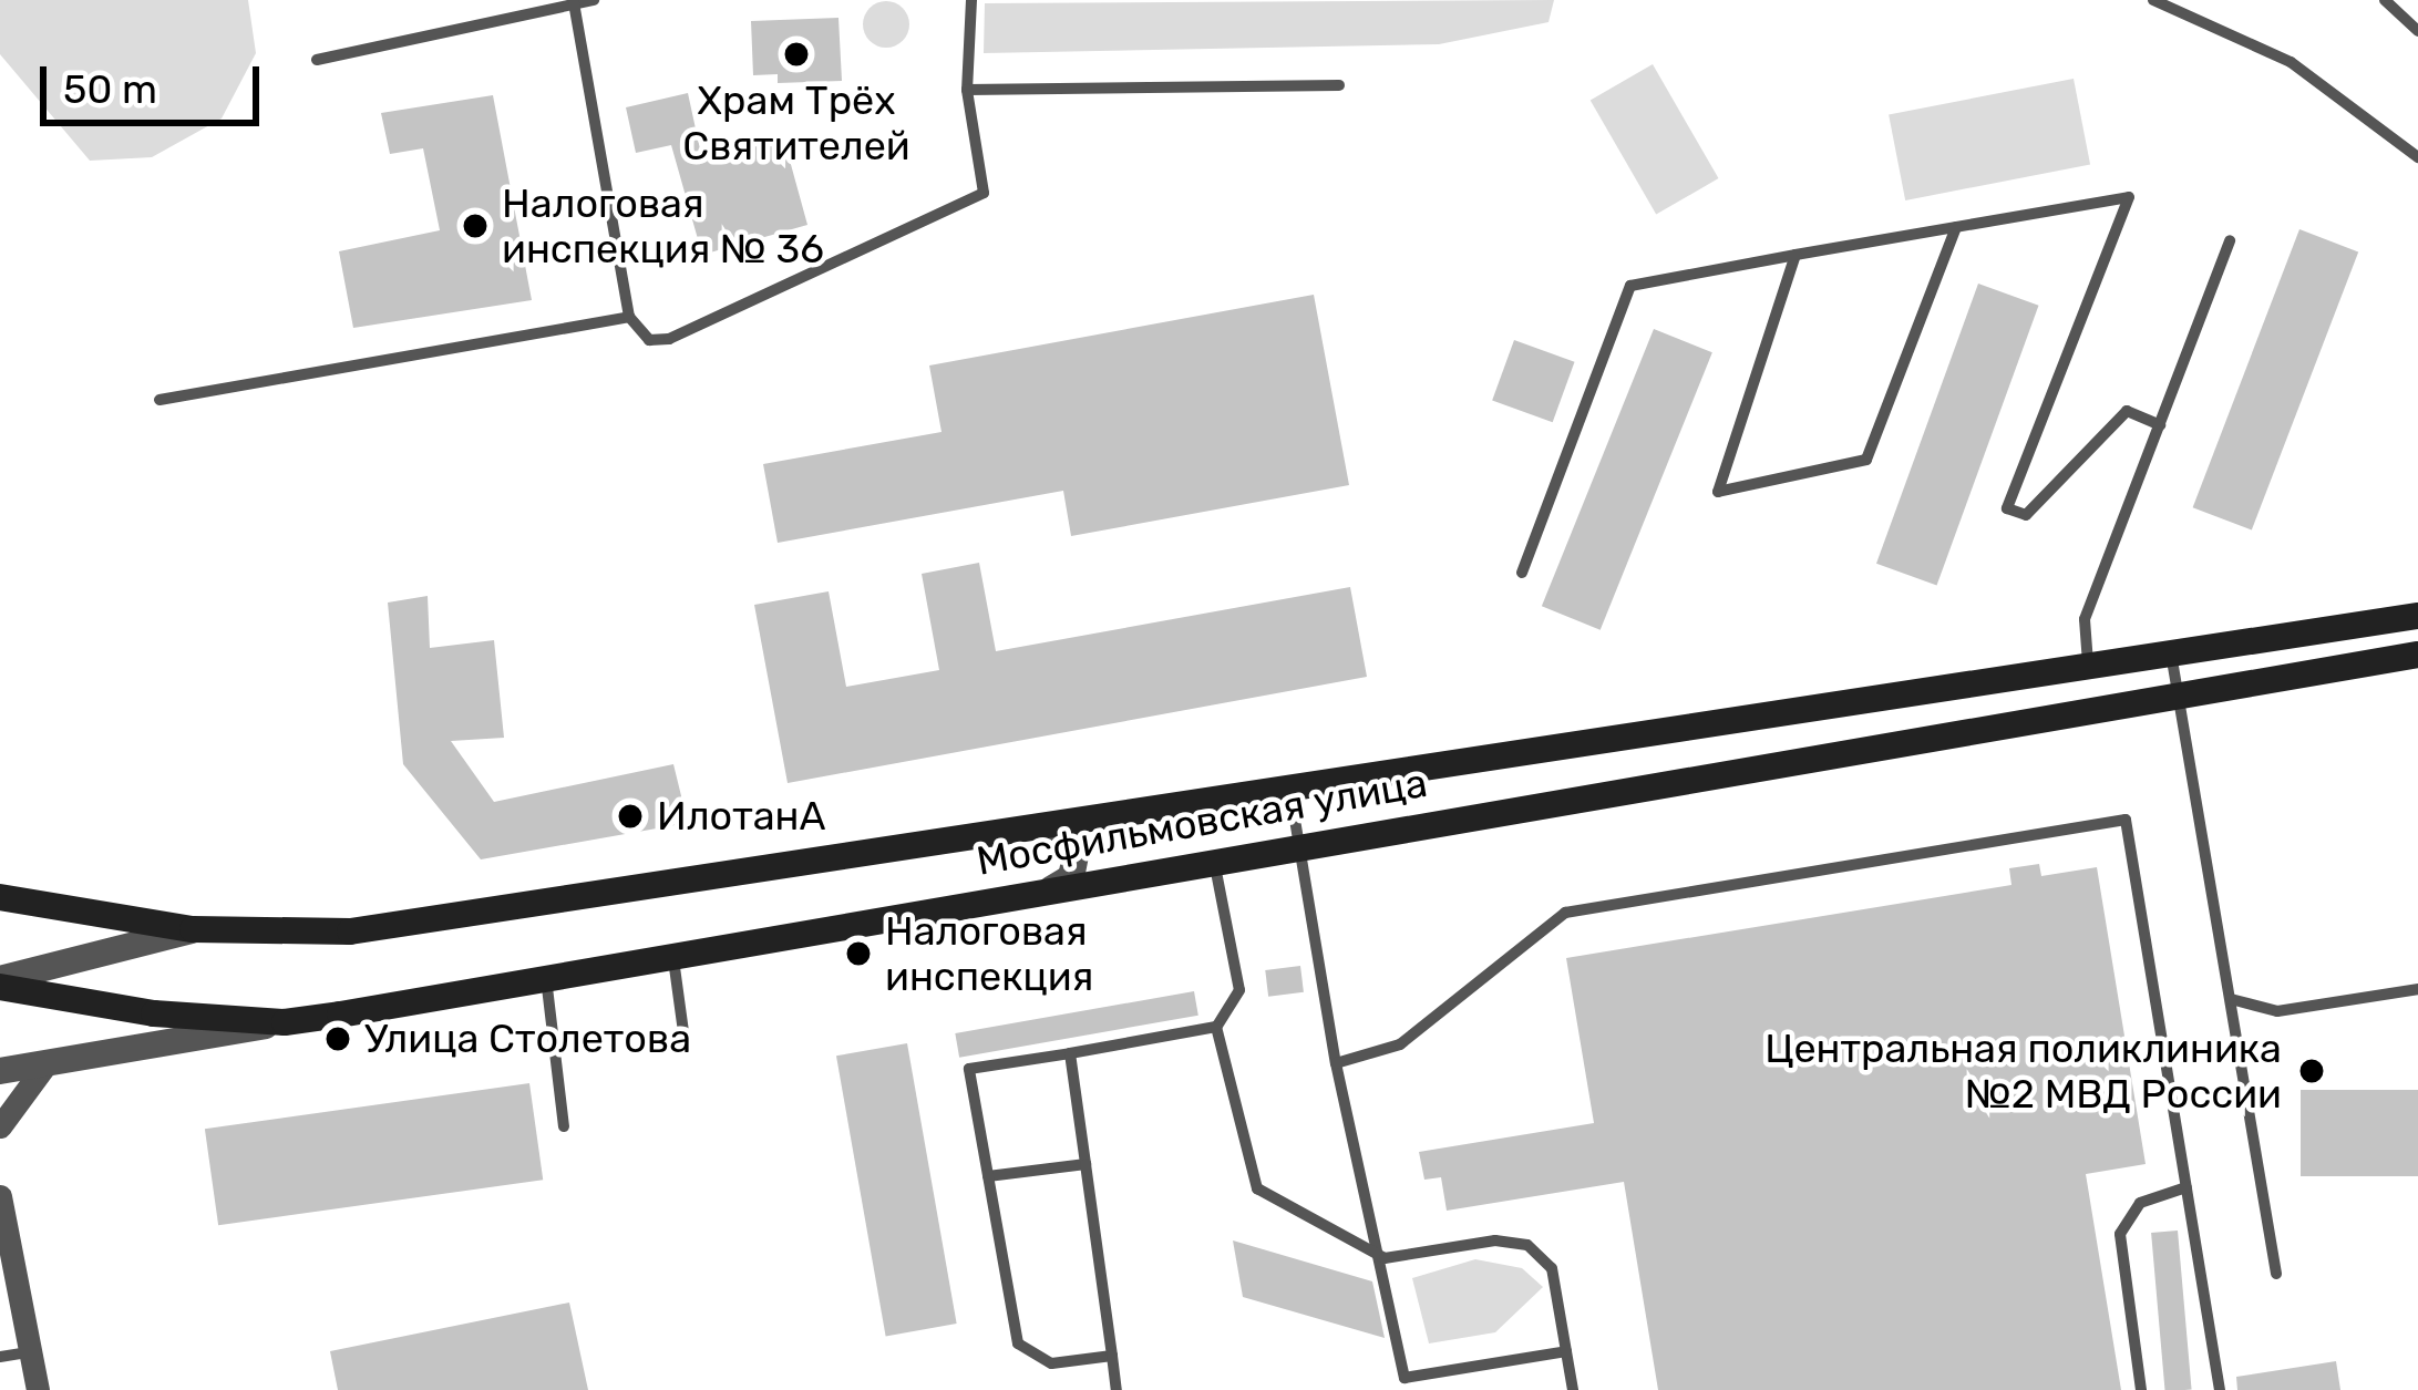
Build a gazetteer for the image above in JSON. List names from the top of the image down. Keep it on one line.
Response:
{"streets":{"main road":["Мосфильмовская улица"]},"places":["Храм Трёх Святителей","Налоговая инспекция № 36","ИлотанА","Налоговая инспекция","Улица Столетова","Центральная поликлиника №2 МВД России"],"scale_bar":"50 m"}
